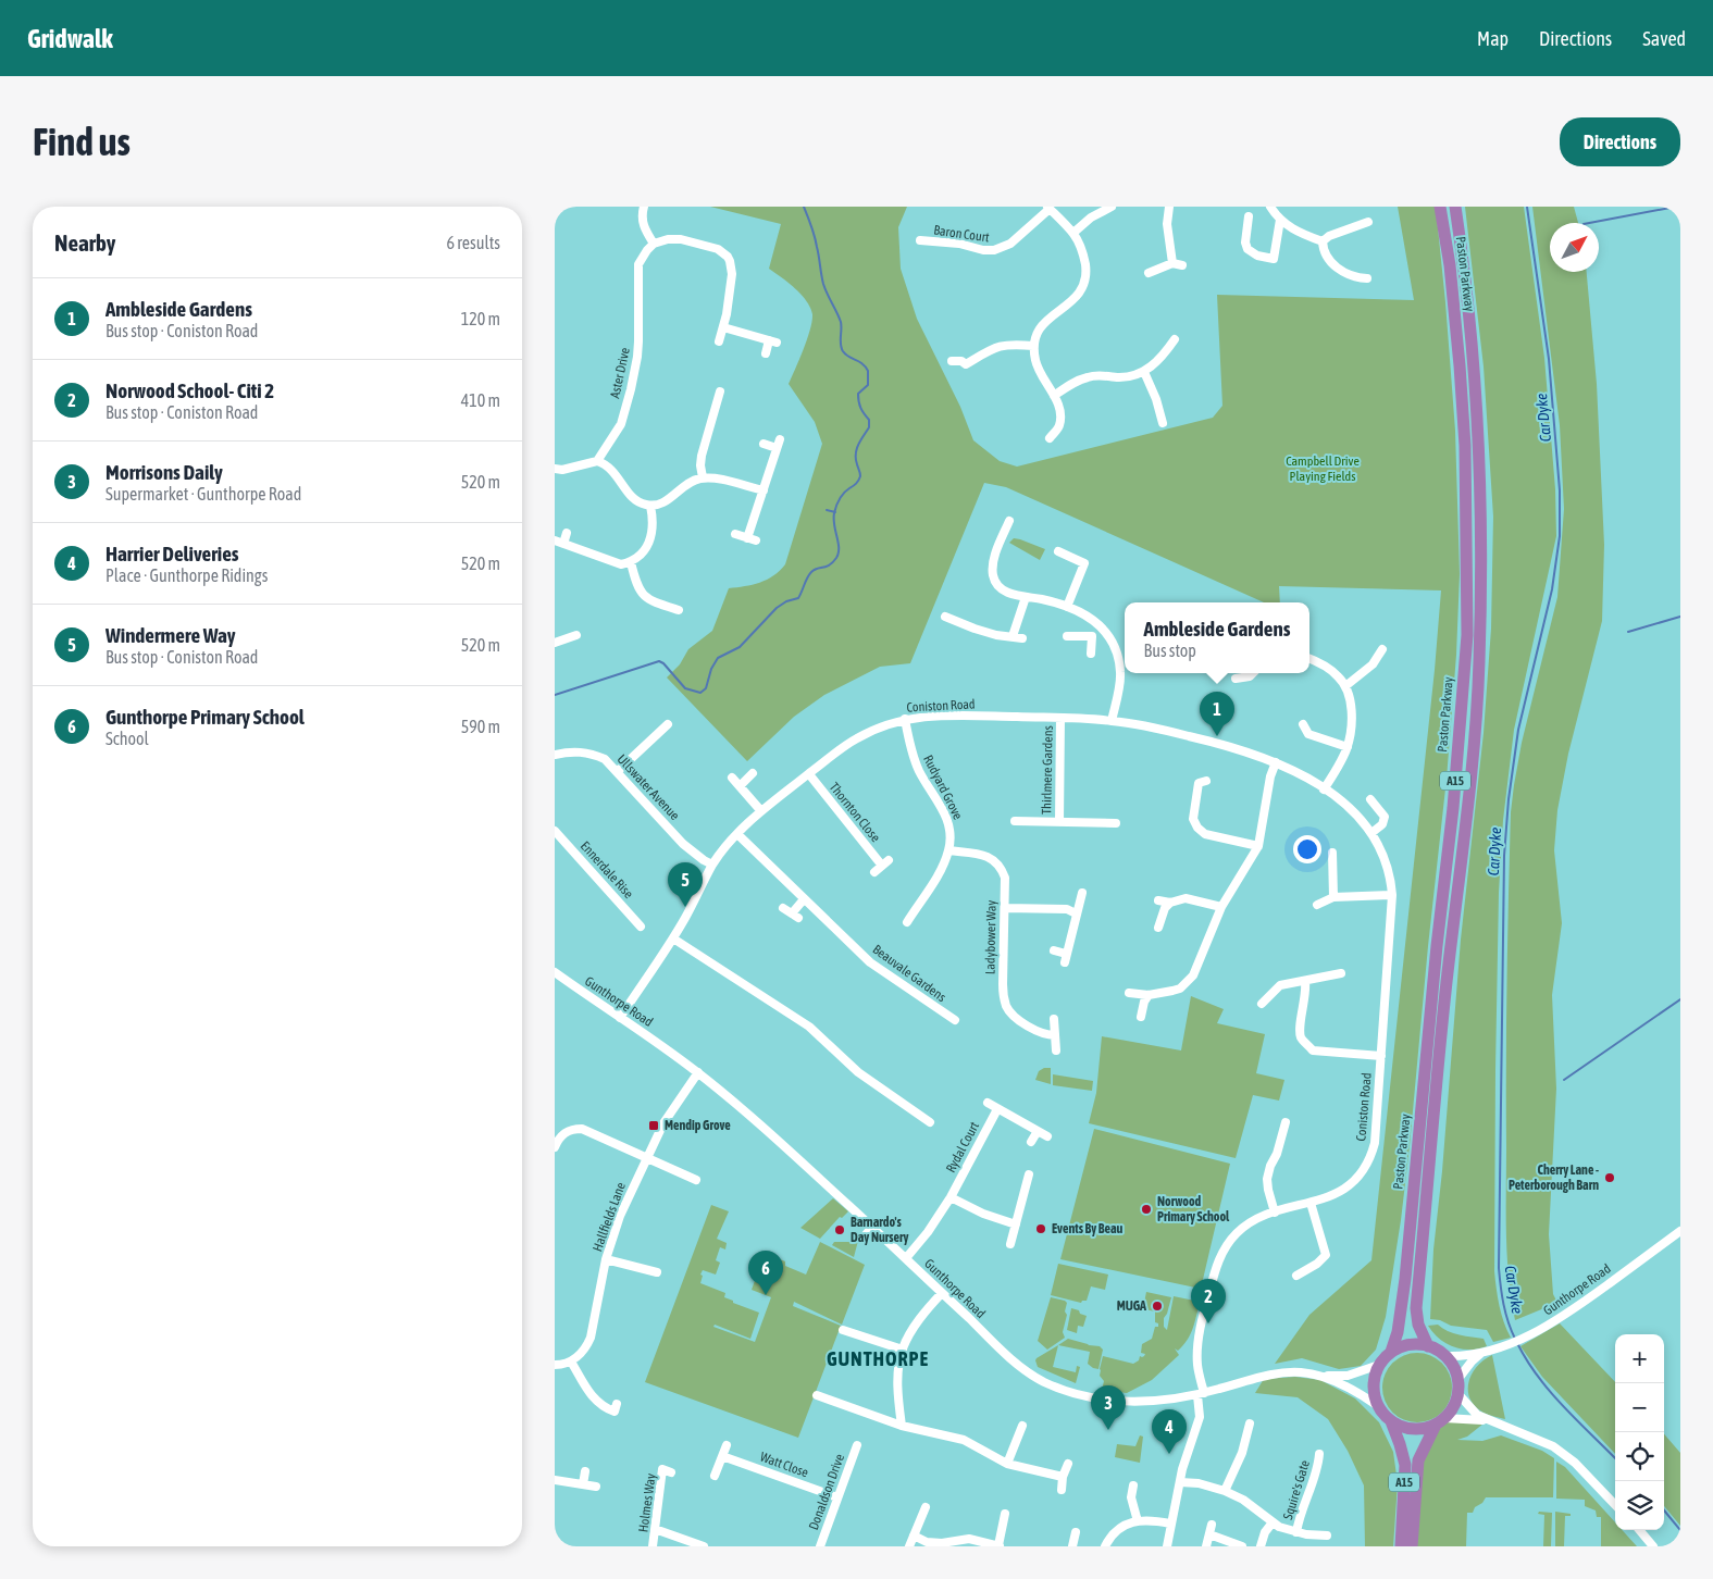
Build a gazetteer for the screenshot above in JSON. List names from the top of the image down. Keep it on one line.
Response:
{"streets":{"highway":["Paston Parkway","A15"],"street":["Baron Court","Aster Drive","Coniston Road","Thirlmere Gardens","Ullswater Avenue","Rudyard Grove","Thornton Close","Ennerdale Rise","Ladybower Way","Beauvale Gardens","Gunthorpe Road","Rydal Court","Hallfields Lane","Watt Close","Squire's Gate","Donaldson Drive","Holmes Way"]},"crossings":[["Paston Parkway","A15"],["Paston Parkway","Gunthorpe Road"],["Coniston Road","Thirlmere Gardens"],["Coniston Road","Ullswater Avenue"],["Coniston Road","Rudyard Grove"],["Coniston Road","Thornton Close"],["Coniston Road","Beauvale Gardens"],["Coniston Road","Gunthorpe Road"],["Coniston Road","Squire's Gate"],["A15","Gunthorpe Road"],["Rudyard Grove","Ladybower Way"],["Gunthorpe Road","Rydal Court"],["Gunthorpe Road","Hallfields Lane"],["Watt Close","Donaldson Drive"]],"districts":["GUNTHORPE"],"water":["Car Dyke"],"parks":["Campbell Drive Playing Fields"],"places":{"transit":["Mendip Grove"],"other":["Cherry Lane - Peterborough Barn","Norwood Primary School","Events By Beau","Barnardo's Day Nursery","MUGA"]},"north":"top right","page":{"header":"Gridwalk","nav":["Map","Directions","Saved"],"buttons":"Directions","title":"Find us","heading":["Nearby","6 results"],"list":[{"mark":"1","name":"Ambleside Gardens","note":"Bus stop · Coniston Road","value":"120 m"},{"mark":"2","name":"Norwood School- Citi 2","note":"Bus stop · Coniston Road","value":"410 m"},{"mark":"3","name":"Morrisons Daily","note":"Supermarket · Gunthorpe Road","value":"520 m"},{"mark":"4","name":"Harrier Deliveries","note":"Place · Gunthorpe Ridings","value":"520 m"},{"mark":"5","name":"Windermere Way","note":"Bus stop · Coniston Road","value":"520 m"},{"mark":"6","name":"Gunthorpe Primary School","note":"School","value":"590 m"}],"popup":["Ambleside Gardens","Bus stop"],"pins":["1","5","6","2","3","4"],"map_buttons":["+","−"]}}
